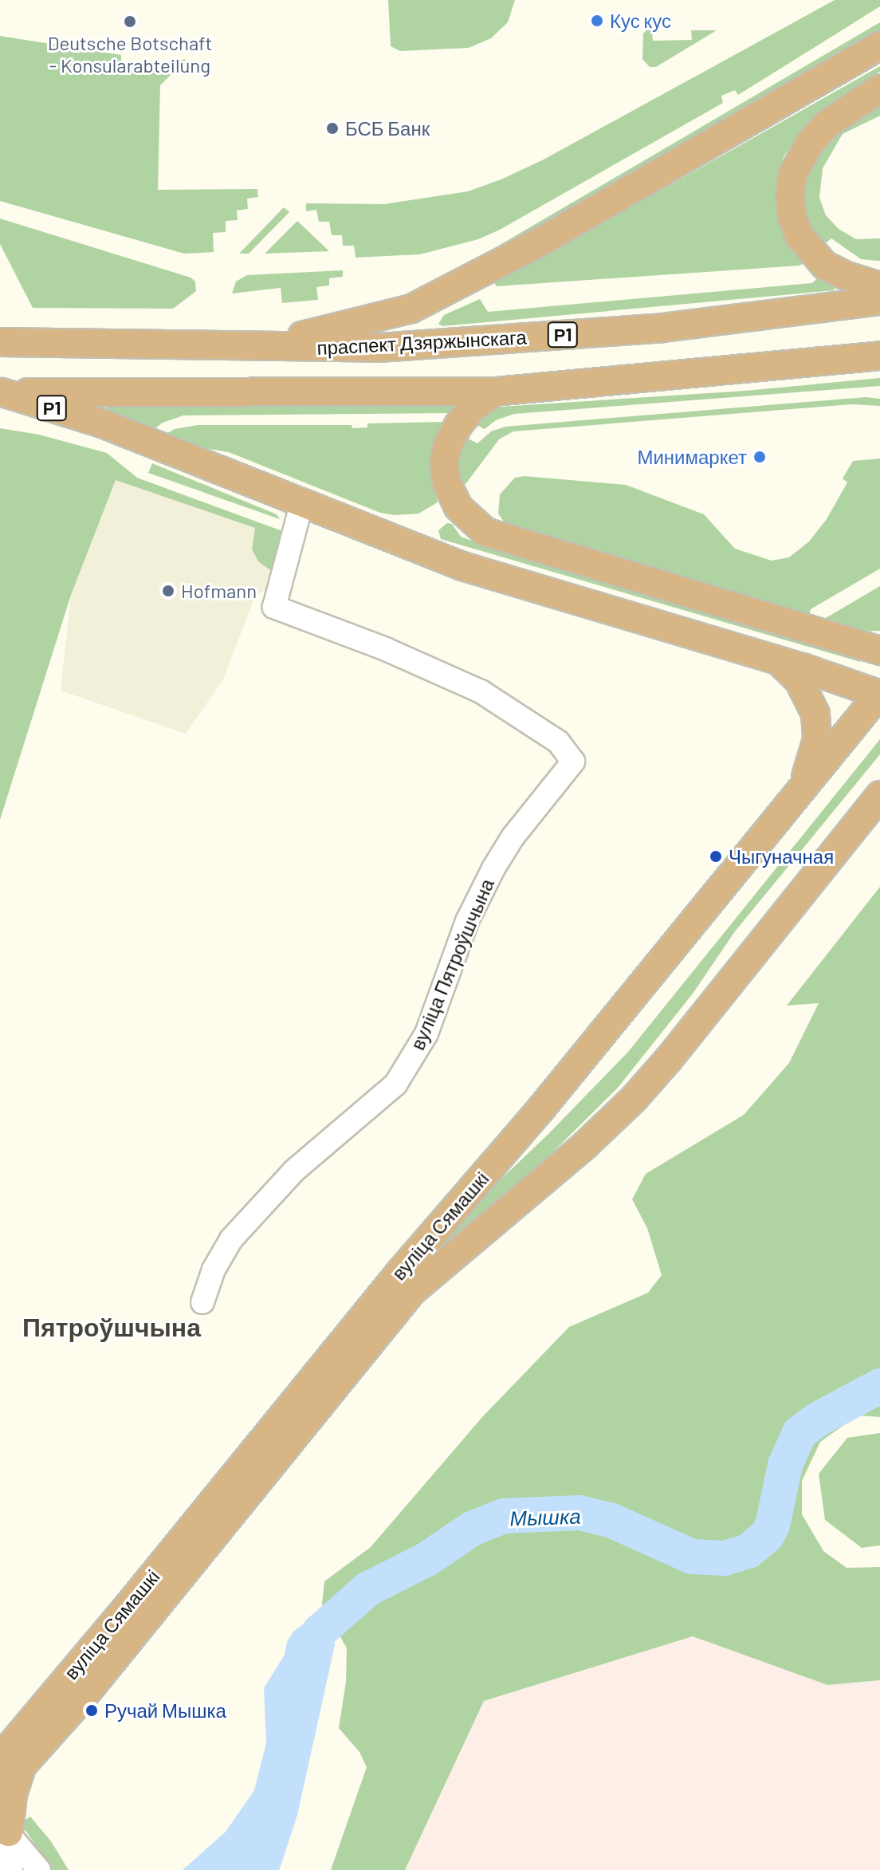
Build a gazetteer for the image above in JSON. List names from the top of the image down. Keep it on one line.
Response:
{"streets":{"main road":["Р1","праспект Дзяржынскага","вуліца Сямашкі"],"street":["вуліца Пятроўшчына"]},"crossings":[["Р1","вуліца Пятроўшчына"],["Р1","вуліца Сямашкі"]],"districts":["Пятроўшчына"],"water":["Мышка"],"places":["Кус кус","Deutsche Botschaft - Konsularabteilung","БСБ Банк","Минимаркет","Hofmann","Чыгуначная","Ручай Мышка"]}
